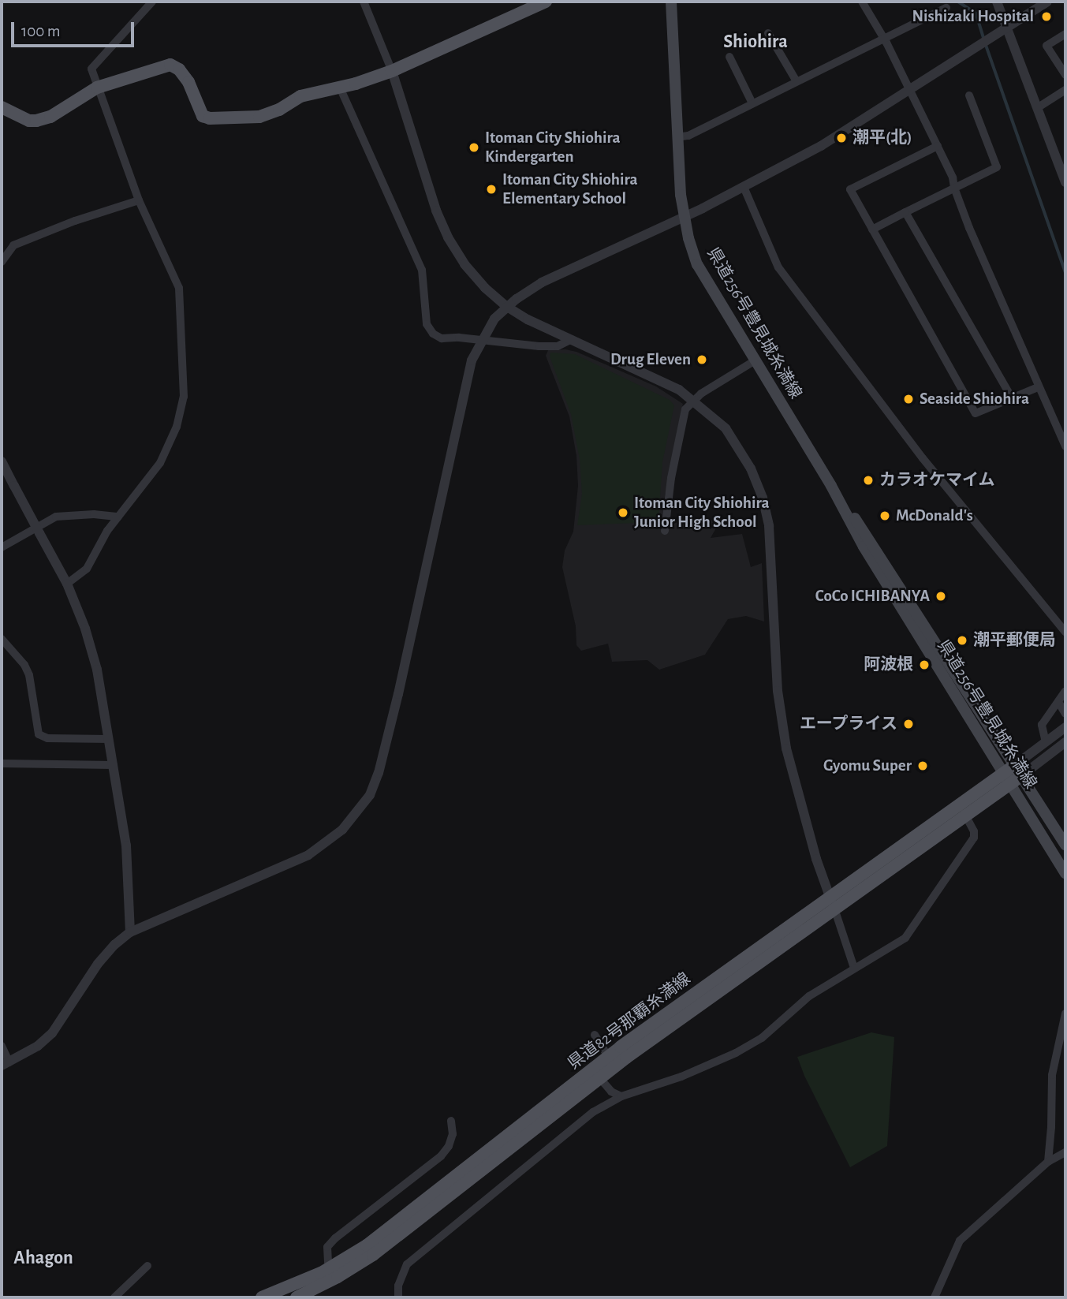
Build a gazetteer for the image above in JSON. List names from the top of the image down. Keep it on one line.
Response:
{"streets":{"main road":["県道256号豊見城糸満線","県道82号那覇糸満線"]},"crossings":[["県道256号豊見城糸満線","県道82号那覇糸満線"]],"districts":["Shiohira","Ahagon"],"places":["Nishizaki Hospital","潮平(北)","Itoman City Shiohira Kindergarten","Itoman City Shiohira Elementary School","Drug Eleven","Seaside Shiohira","カラオケマイム","Itoman City Shiohira Junior High School","McDonald's","CoCo ICHIBANYA","潮平郵便局","阿波根","エープライス","Gyomu Super"],"scale_bar":"100 m"}
